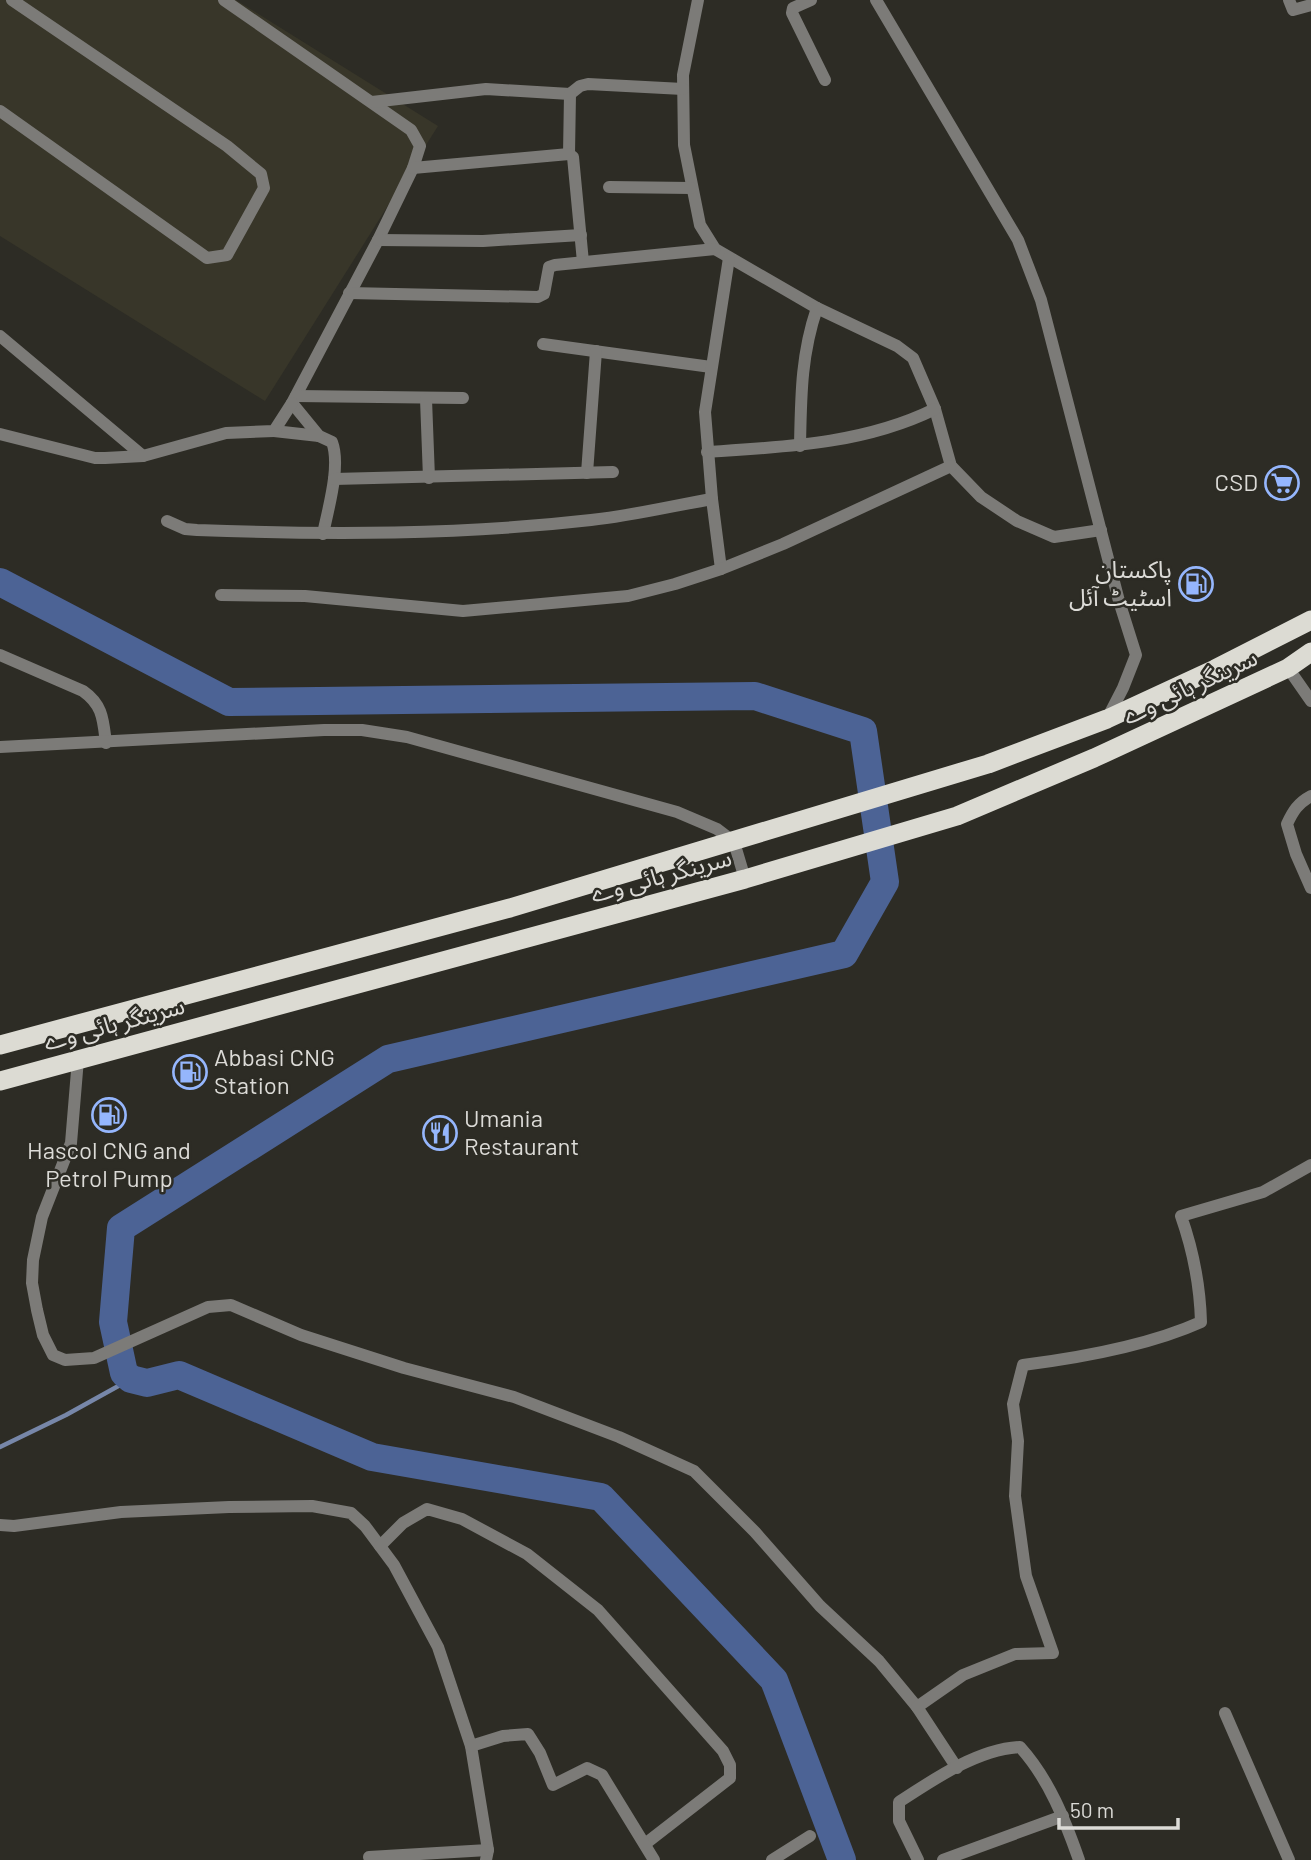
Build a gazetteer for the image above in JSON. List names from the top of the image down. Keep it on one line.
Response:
{"streets":{"highway":["سرینگر ہائی وے"]},"places":{"supermarket":["CSD"],"fuel station":["پاکستان اسٹیٹ آئل","Abbasi CNG Station","Hascol CNG and Petrol Pump"],"restaurant":["Umania Restaurant"]},"scale_bar":"50 m"}
